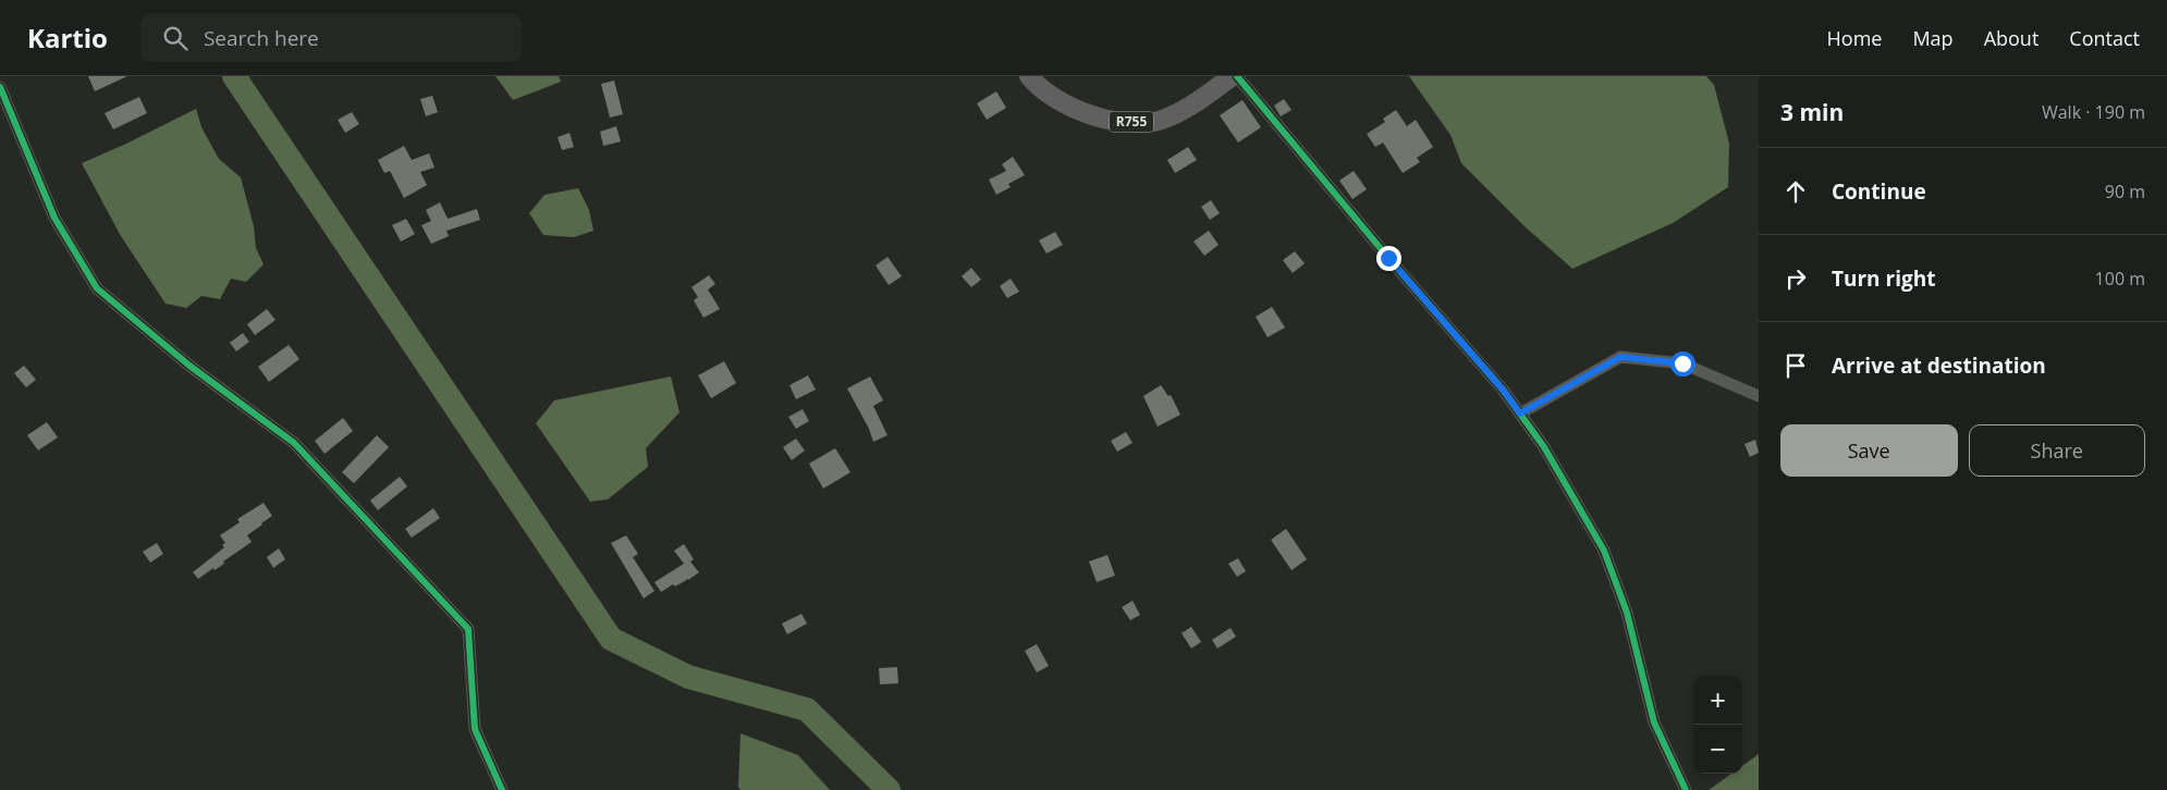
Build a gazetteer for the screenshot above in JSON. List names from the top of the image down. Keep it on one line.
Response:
{"streets":{"main road":["R755"]},"page":{"header":"Kartio","search":"Search here","nav":["Home","Map","About","Contact"],"heading":["3 min","Walk · 190 m"],"list":[["Continue","90 m"],["Turn right","100 m"],"Arrive at destination"],"buttons":["Save","Share"],"map_buttons":["+","−"]}}
